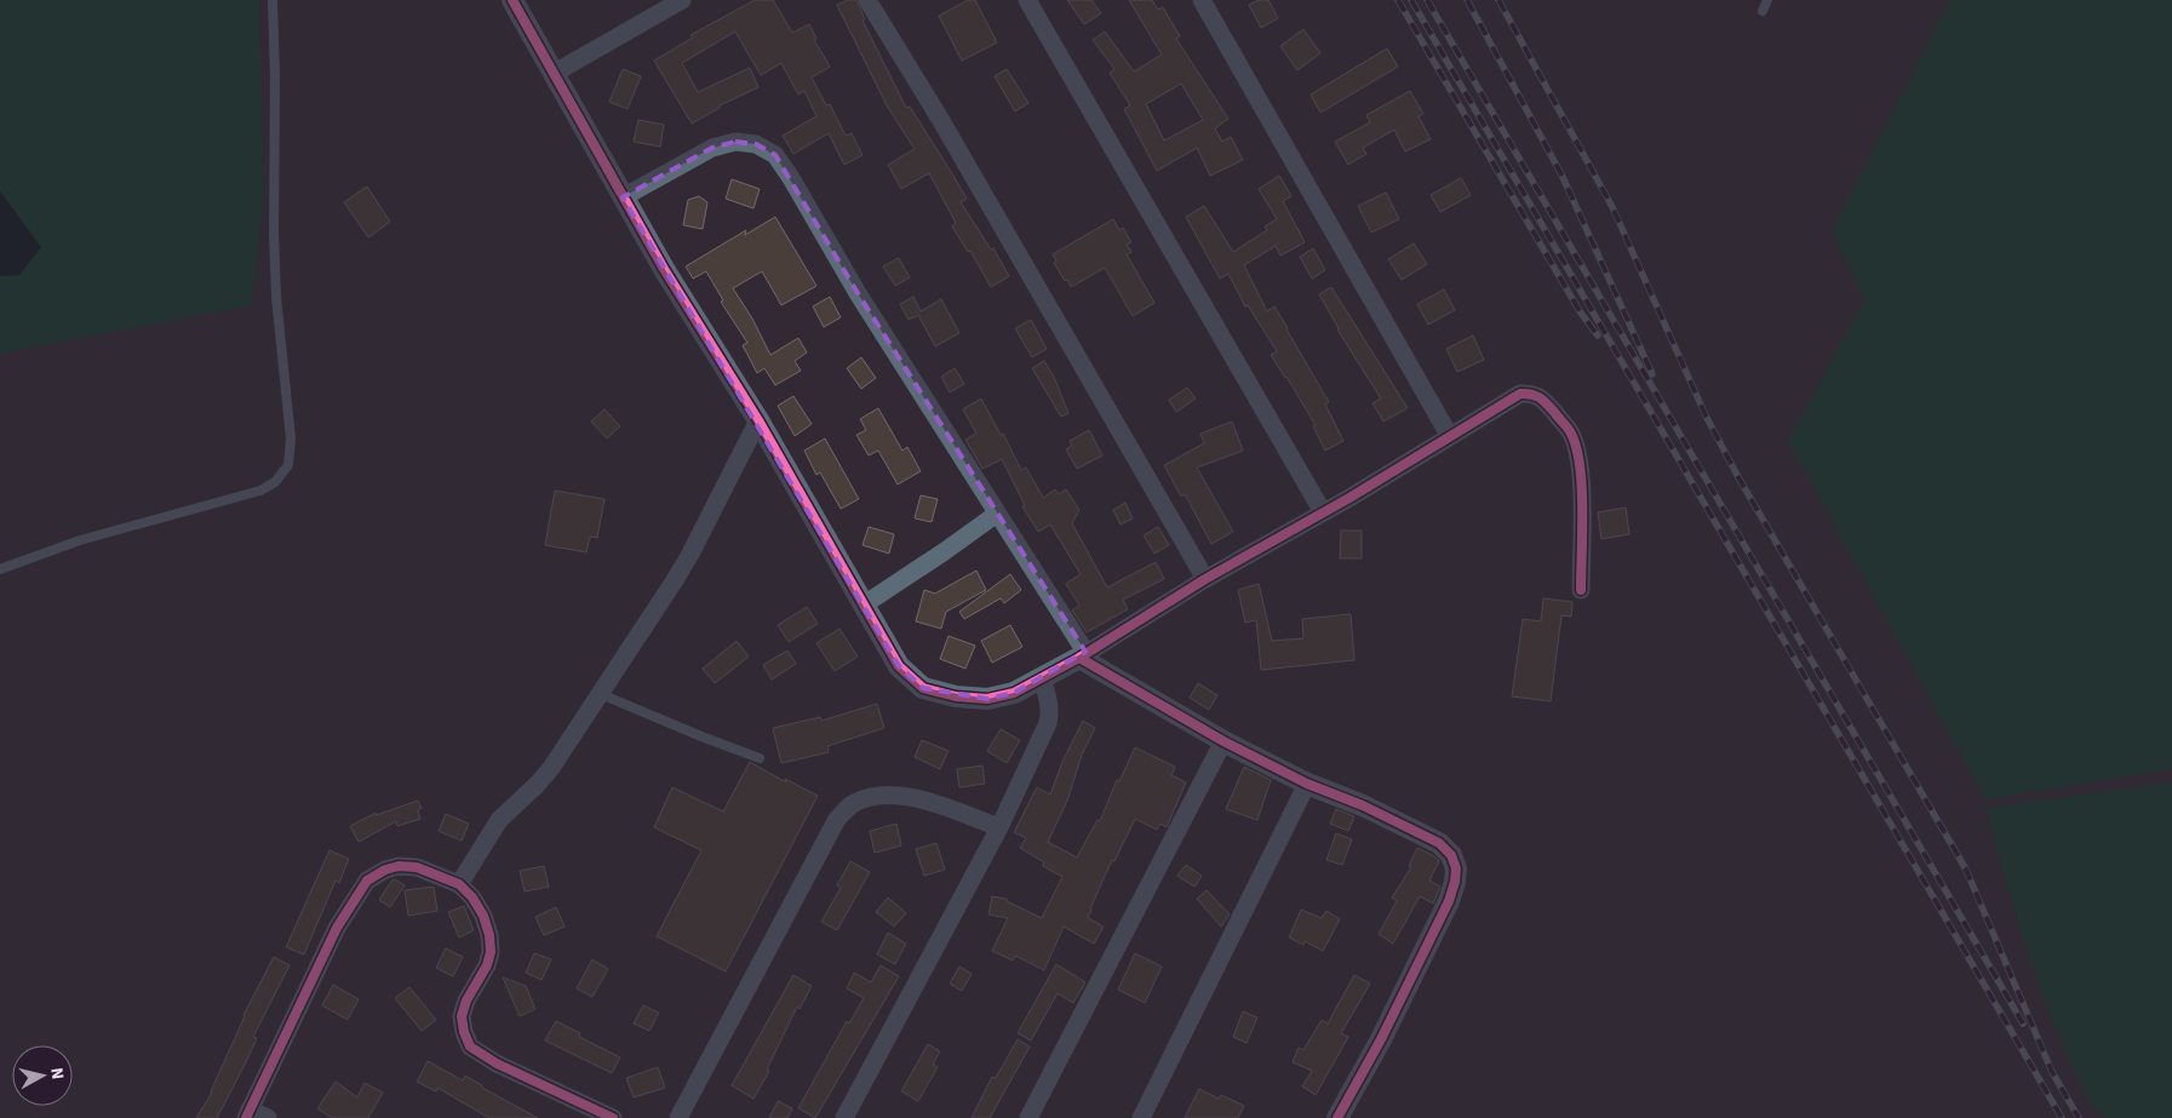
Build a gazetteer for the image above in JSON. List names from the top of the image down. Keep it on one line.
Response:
{"north":"right"}
